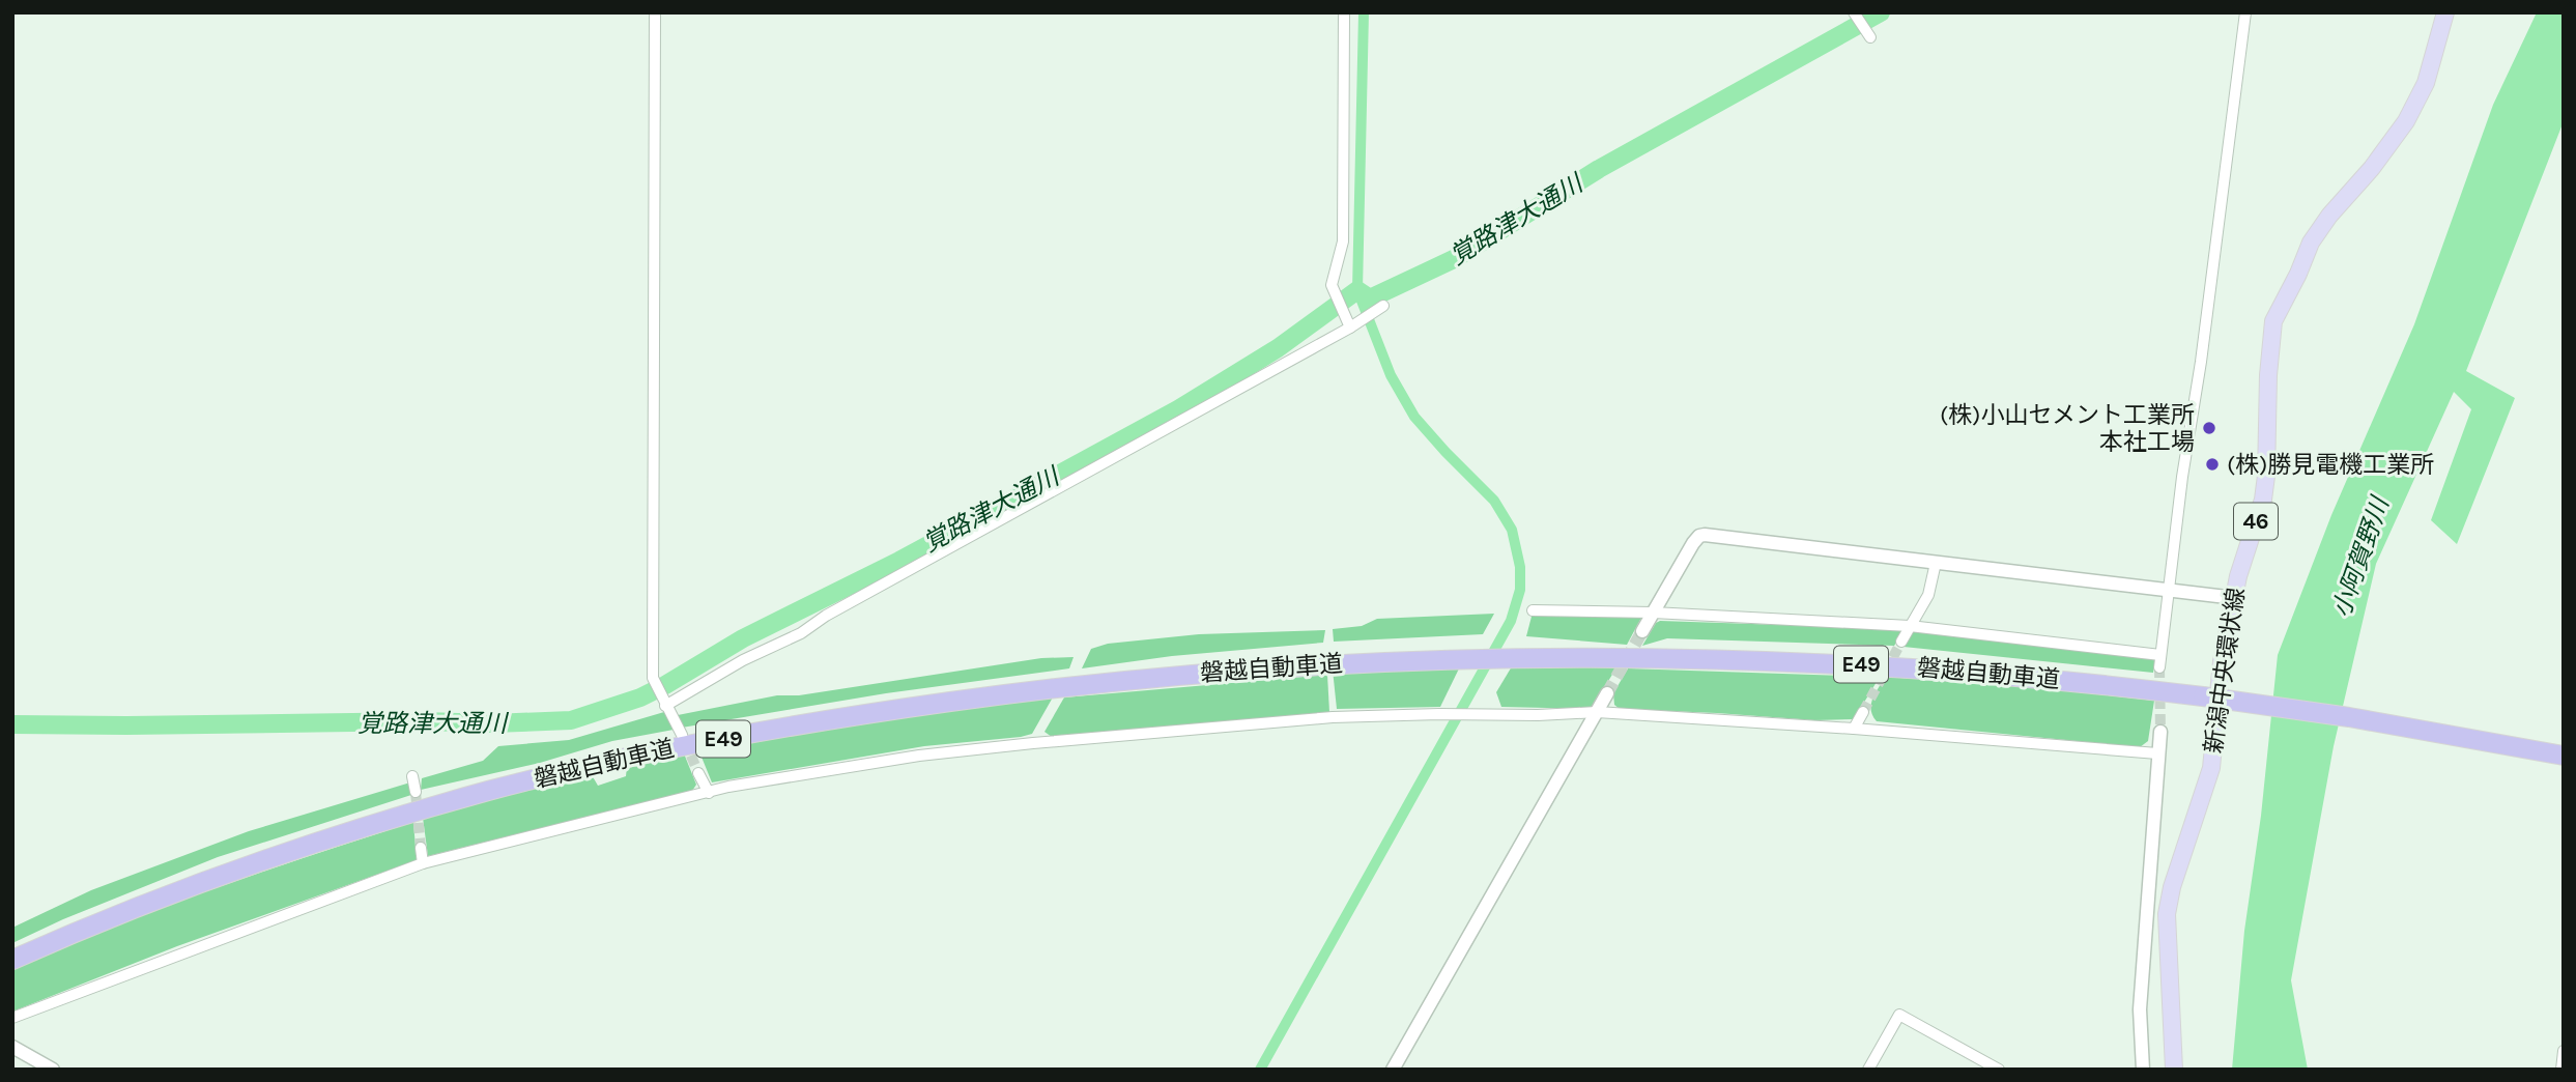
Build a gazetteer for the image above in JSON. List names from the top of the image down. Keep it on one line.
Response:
{"streets":{"highway":["E49","磐越自動車道"],"main road":["46","新潟中央環状線"]},"water":["覚路津大通川","小阿賀野川"],"places":["(株)小山セメント工業所 本社工場","(株)勝見電機工業所"]}
